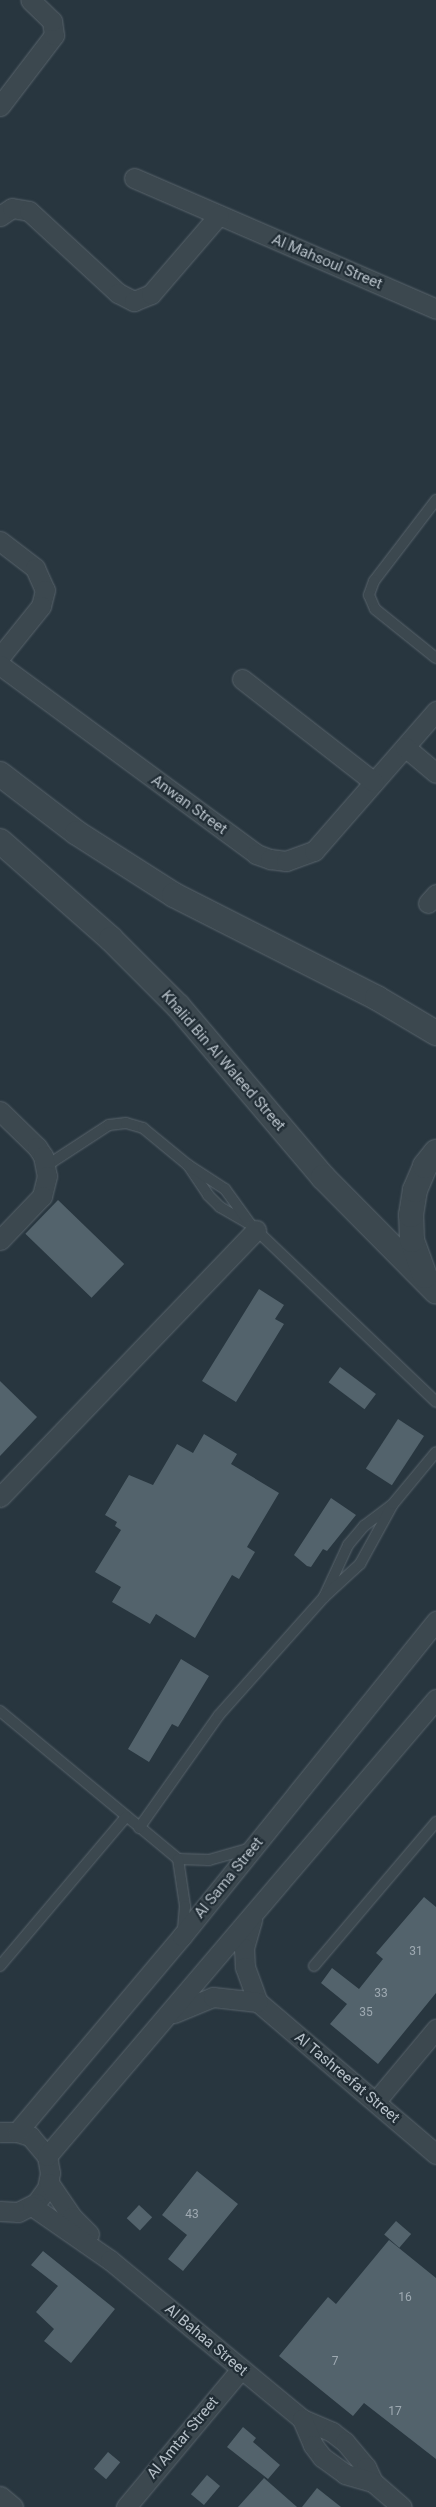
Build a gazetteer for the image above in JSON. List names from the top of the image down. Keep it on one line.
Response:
{"streets":{"street":["Al Mahsoul Street","Anwan Street","Khalid Bin Al Waleed Street","Al Sama Street","Al Tashreefat Street","Al Bahaa Street","Al Amtar Street"]},"crossings":[["Al Bahaa Street","Al Amtar Street"]],"house_numbers":["31","33","35","43","16","7","17"]}
